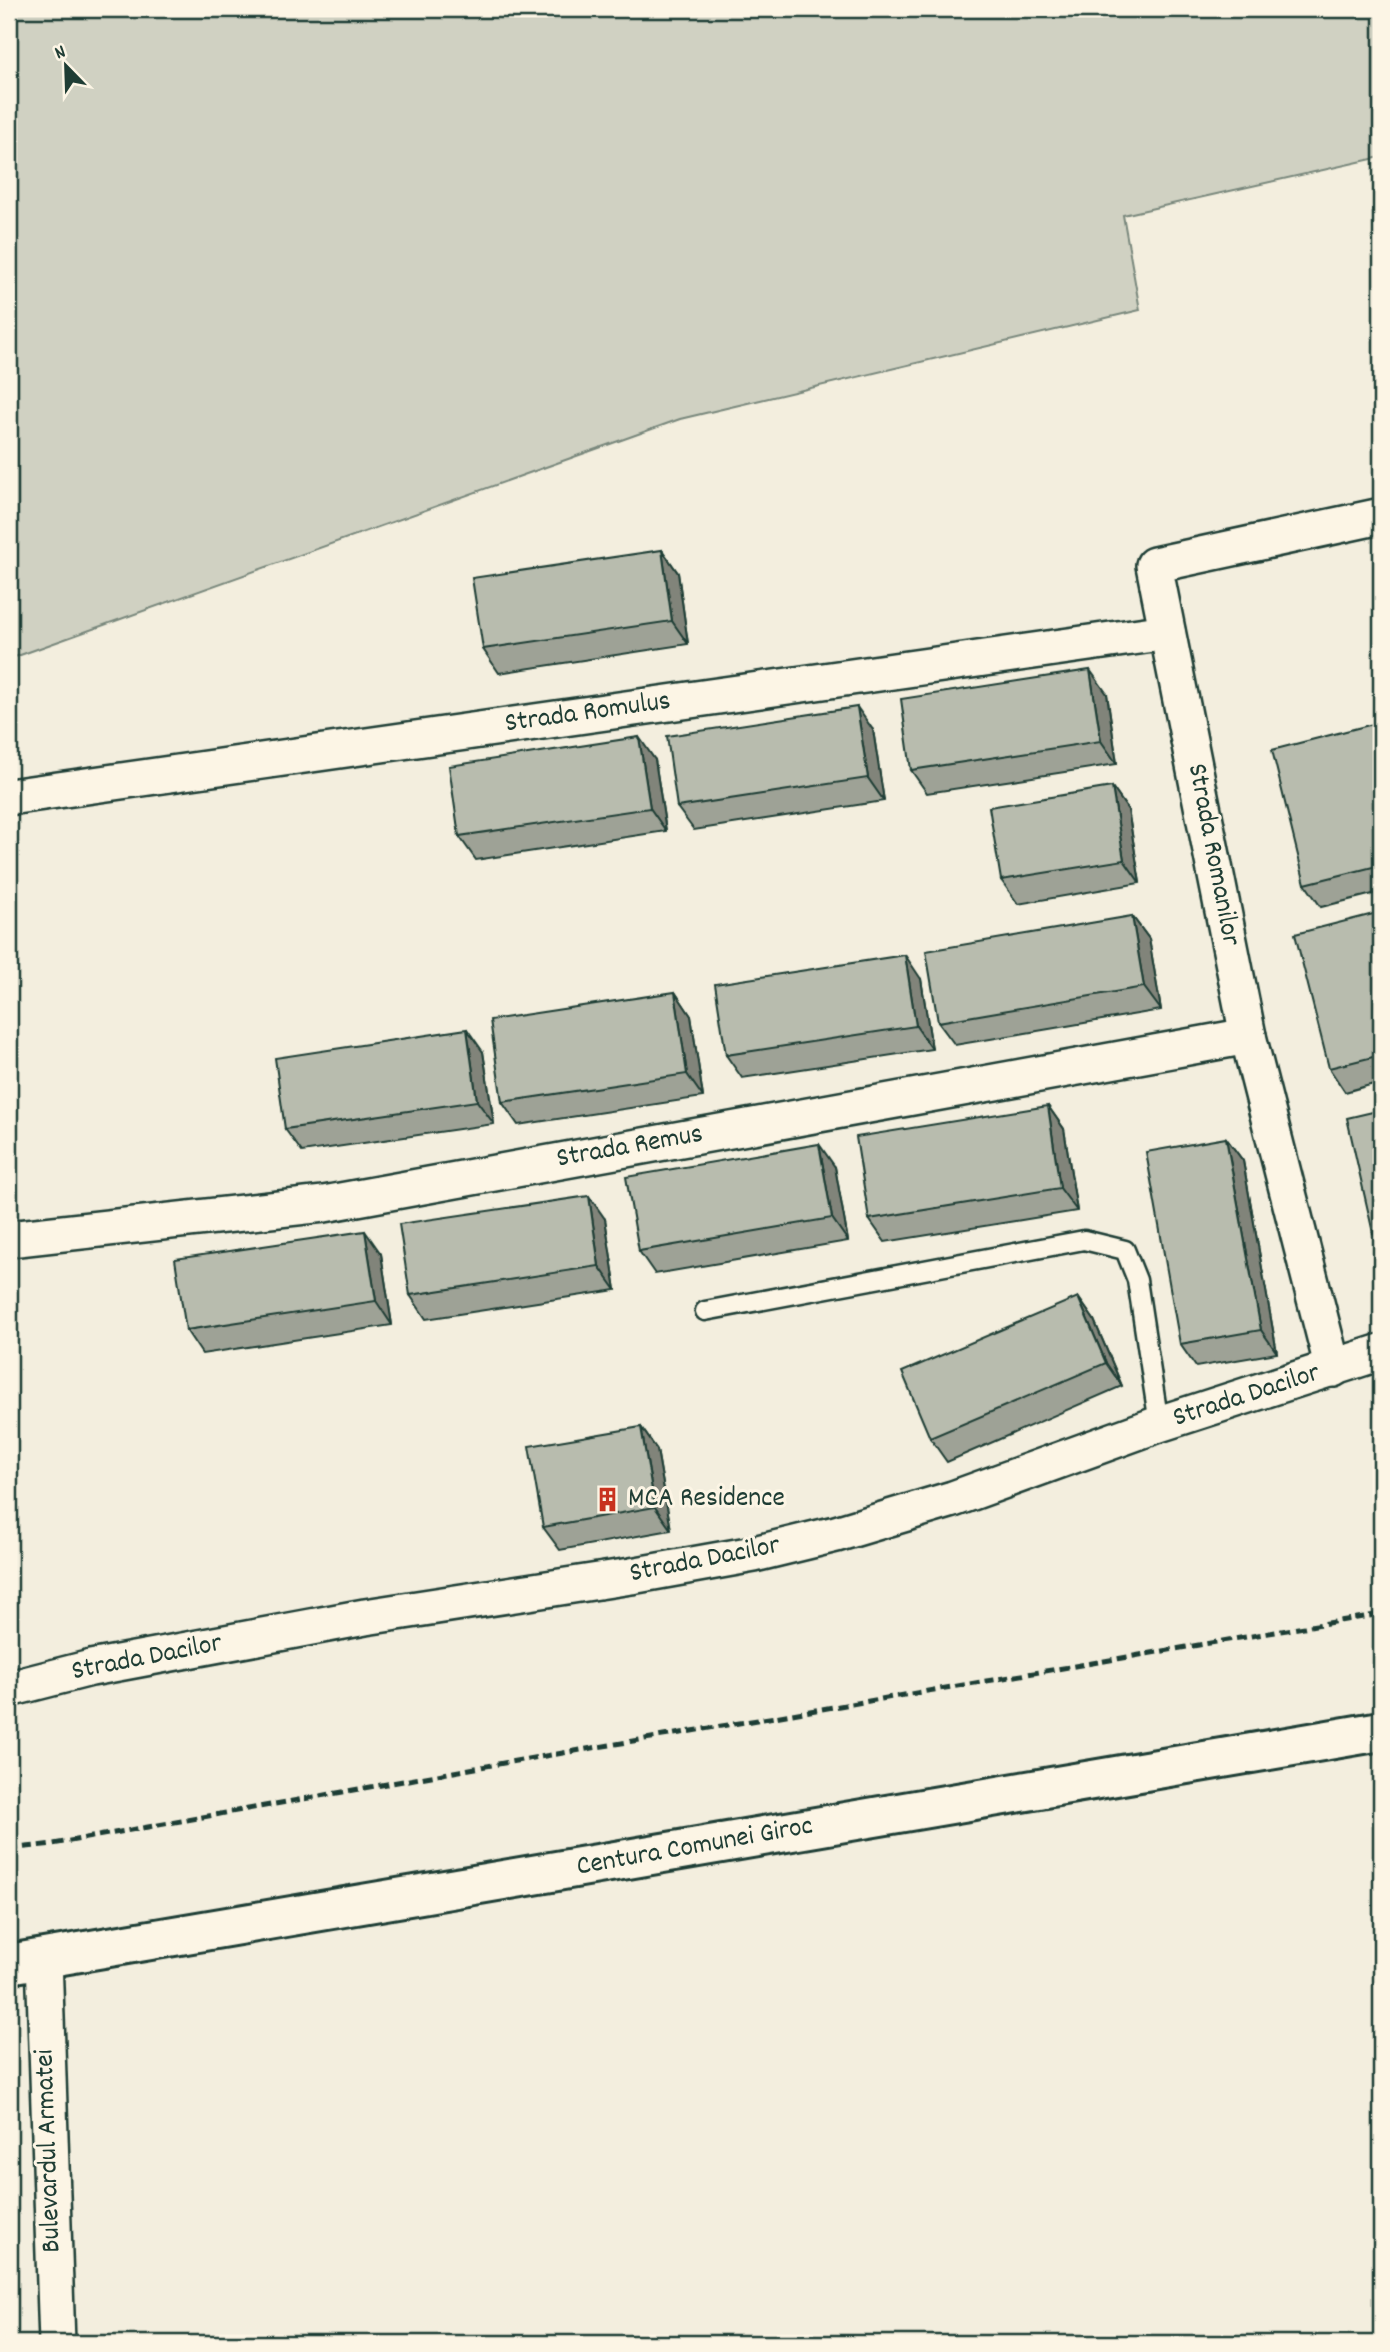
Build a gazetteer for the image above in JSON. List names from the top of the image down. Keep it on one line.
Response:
{"streets":{"main road":["Centura Comunei Giroc"],"street":["Strada Romulus","Strada Romanilor","Strada Remus","Strada Dacilor","Bulevardul Armatei"]},"crossings":[["Strada Romulus","Strada Romanilor"],["Strada Romanilor","Strada Remus"],["Strada Romanilor","Strada Dacilor"],["Centura Comunei Giroc","Bulevardul Armatei"]],"places":{"building":["MCA Residence"]},"north":"top left"}
